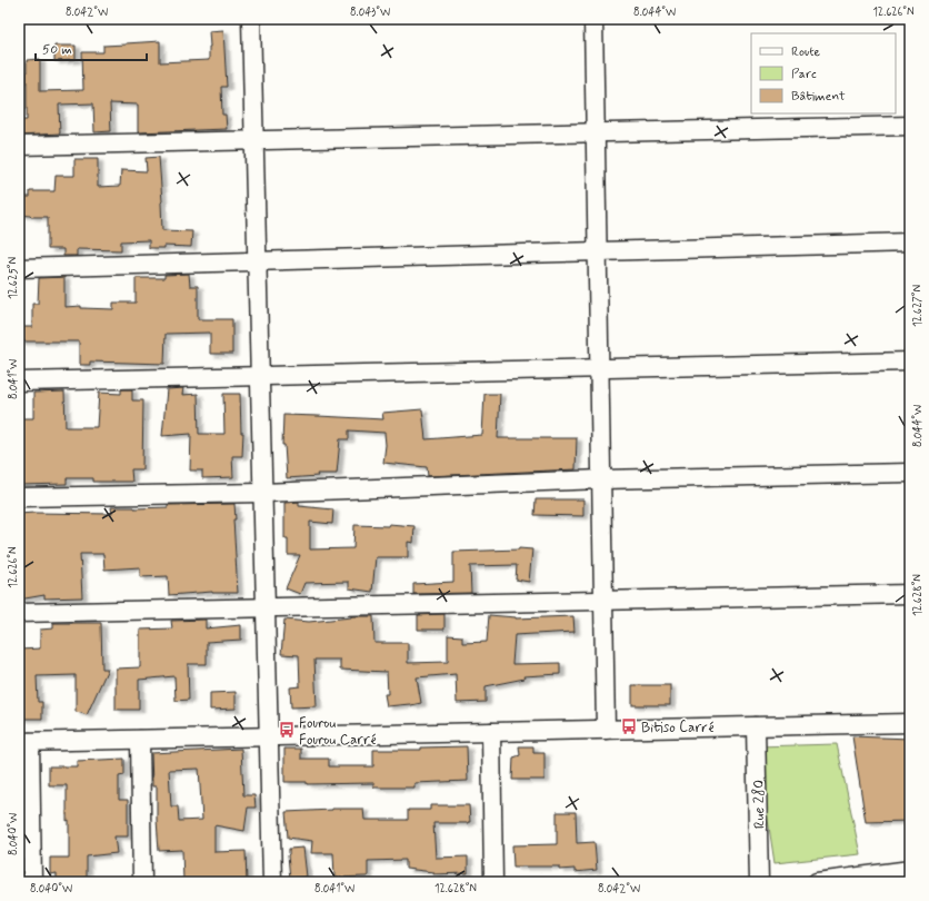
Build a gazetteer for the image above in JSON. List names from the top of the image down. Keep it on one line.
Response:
{"streets":{"street":["Rue 280"]},"places":{"bus stop":["Bitiso Carré","Fourou Fourou Carré"]},"legend":["Route","Parc","Bâtiment"],"scale_bar":"50 m","coordinates":["8.042°W","8.043°W","8.044°W","12.626°N","12.625°N","12.627°N","8.041°W","12.628°N","8.040°W"]}
